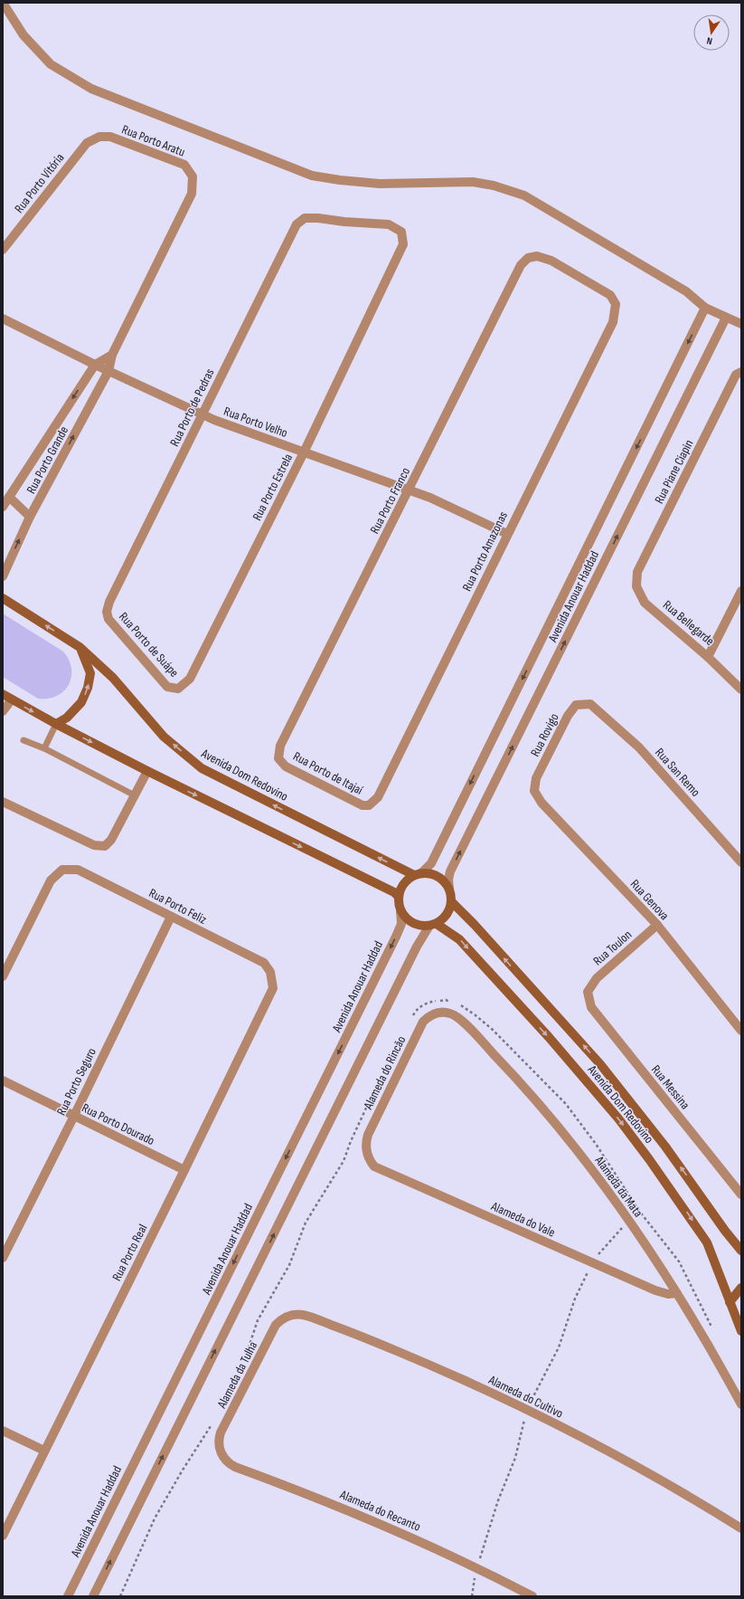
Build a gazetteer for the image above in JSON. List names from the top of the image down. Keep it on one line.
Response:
{"streets":{"street":["Rua Porto Aratu","Rua Porto Vitória","Rua Porto de Pedras","Rua Porto Velho","Rua Porto Grande","Rua Piane Ciapin","Rua Porto Estrela","Rua Porto Franco","Rua Porto Amazonas","Avenida Anouar Haddad","Rua Bellegarde","Rua Porto de Suápe","Rua Rovigo","Rua San Remo","Rua Porto de Itajaí","Avenida Dom Redovino","Rua Genova","Rua Porto Feliz","Rua Toulon","Alameda do Rincão","Rua Porto Seguro","Rua Messina","Rua Porto Dourado","Alameda da Mata","Alameda do Vale","Rua Porto Real","Alameda da Tulha","Alameda do Cultivo","Alameda do Recanto"]},"crossings":[["Rua Porto Aratu","Rua Porto Vitória"],["Rua Porto Aratu","Rua Porto Grande"],["Rua Porto de Pedras","Rua Porto Velho"],["Rua Porto de Pedras","Rua Porto Estrela"],["Rua Porto de Pedras","Rua Porto de Suápe"],["Rua Porto Velho","Rua Porto Grande"],["Rua Porto Velho","Rua Porto Estrela"],["Rua Porto Velho","Rua Porto Franco"],["Rua Porto Velho","Rua Porto Amazonas"],["Rua Piane Ciapin","Rua Bellegarde"],["Rua Porto Estrela","Rua Porto de Suápe"],["Rua Porto Franco","Rua Porto Amazonas"],["Rua Porto Franco","Rua Porto de Itajaí"],["Rua Porto Amazonas","Rua Porto de Itajaí"],["Avenida Anouar Haddad","Avenida Dom Redovino"],["Rua Rovigo","Rua San Remo"],["Rua Rovigo","Rua Genova"],["Rua Genova","Rua Toulon"],["Rua Porto Feliz","Rua Porto Seguro"],["Rua Porto Feliz","Rua Porto Real"],["Rua Toulon","Rua Messina"],["Alameda do Rincão","Alameda da Mata"],["Alameda do Rincão","Alameda do Vale"],["Rua Porto Seguro","Rua Porto Dourado"],["Rua Porto Dourado","Rua Porto Real"],["Alameda da Mata","Alameda do Vale"],["Alameda da Tulha","Alameda do Cultivo"],["Alameda da Tulha","Alameda do Recanto"]],"north":"bottom"}
